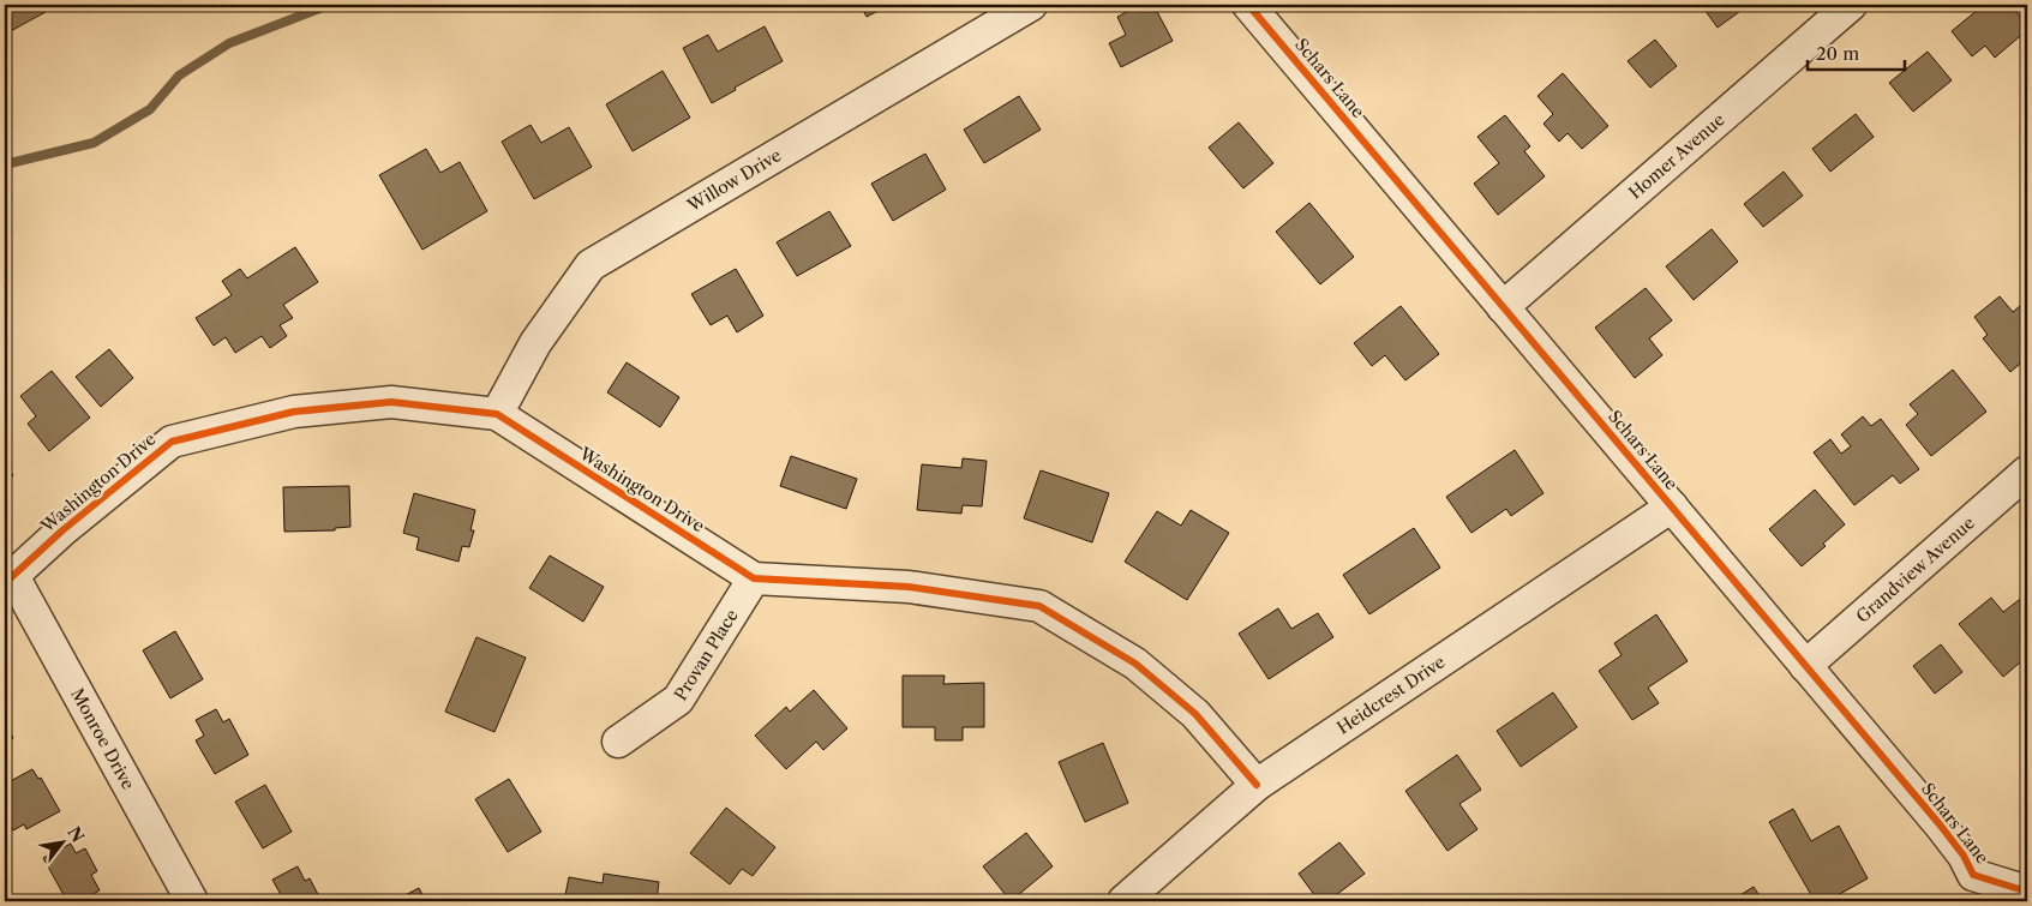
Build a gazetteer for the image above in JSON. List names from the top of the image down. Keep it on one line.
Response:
{"streets":{"street":["Schars Lane","Homer Avenue","Willow Drive","Washington Drive","Grandview Avenue","Provan Place","Heidcrest Drive","Monroe Drive"]},"crossings":[["Schars Lane","Homer Avenue"],["Schars Lane","Grandview Avenue"],["Schars Lane","Heidcrest Drive"],["Willow Drive","Washington Drive"],["Washington Drive","Provan Place"],["Washington Drive","Heidcrest Drive"],["Washington Drive","Monroe Drive"]],"scale_bar":"20 m","north":"top right"}
